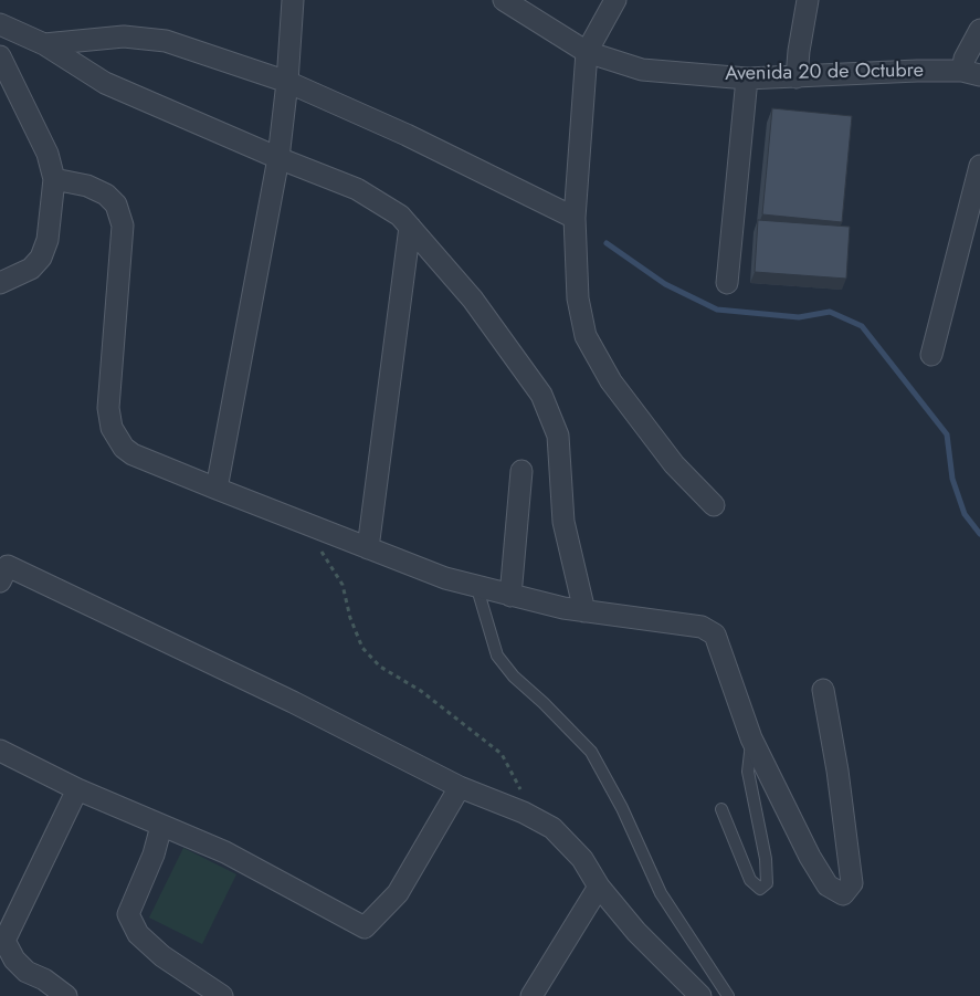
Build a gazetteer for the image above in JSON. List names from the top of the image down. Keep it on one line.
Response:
{"streets":{"street":["Avenida 20 de Octubre"]}}
